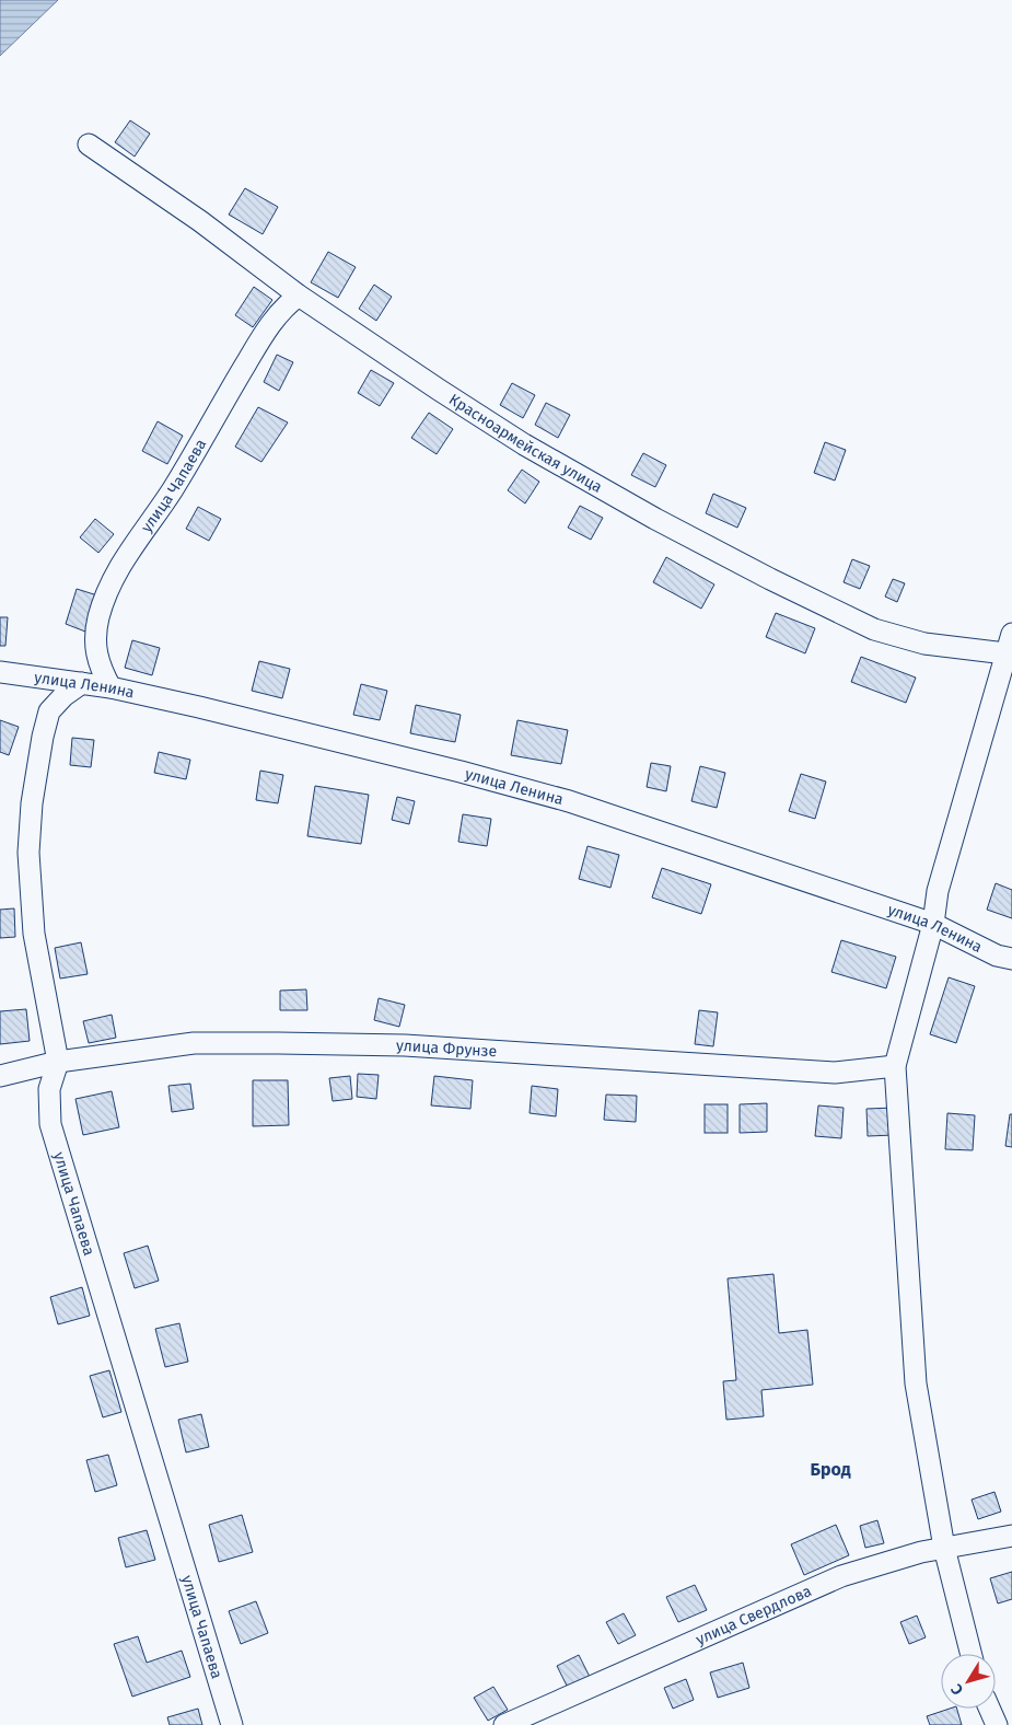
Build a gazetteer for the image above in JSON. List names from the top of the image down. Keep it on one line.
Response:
{"streets":{"street":["Красноармейская улица","улица Чапаева","улица Ленина","улица Фрунзе","улица Свердлова"]},"crossings":[["Красноармейская улица","улица Чапаева"],["улица Чапаева","улица Ленина"],["улица Чапаева","улица Фрунзе"]],"districts":["Брод"],"north":"bottom left"}
